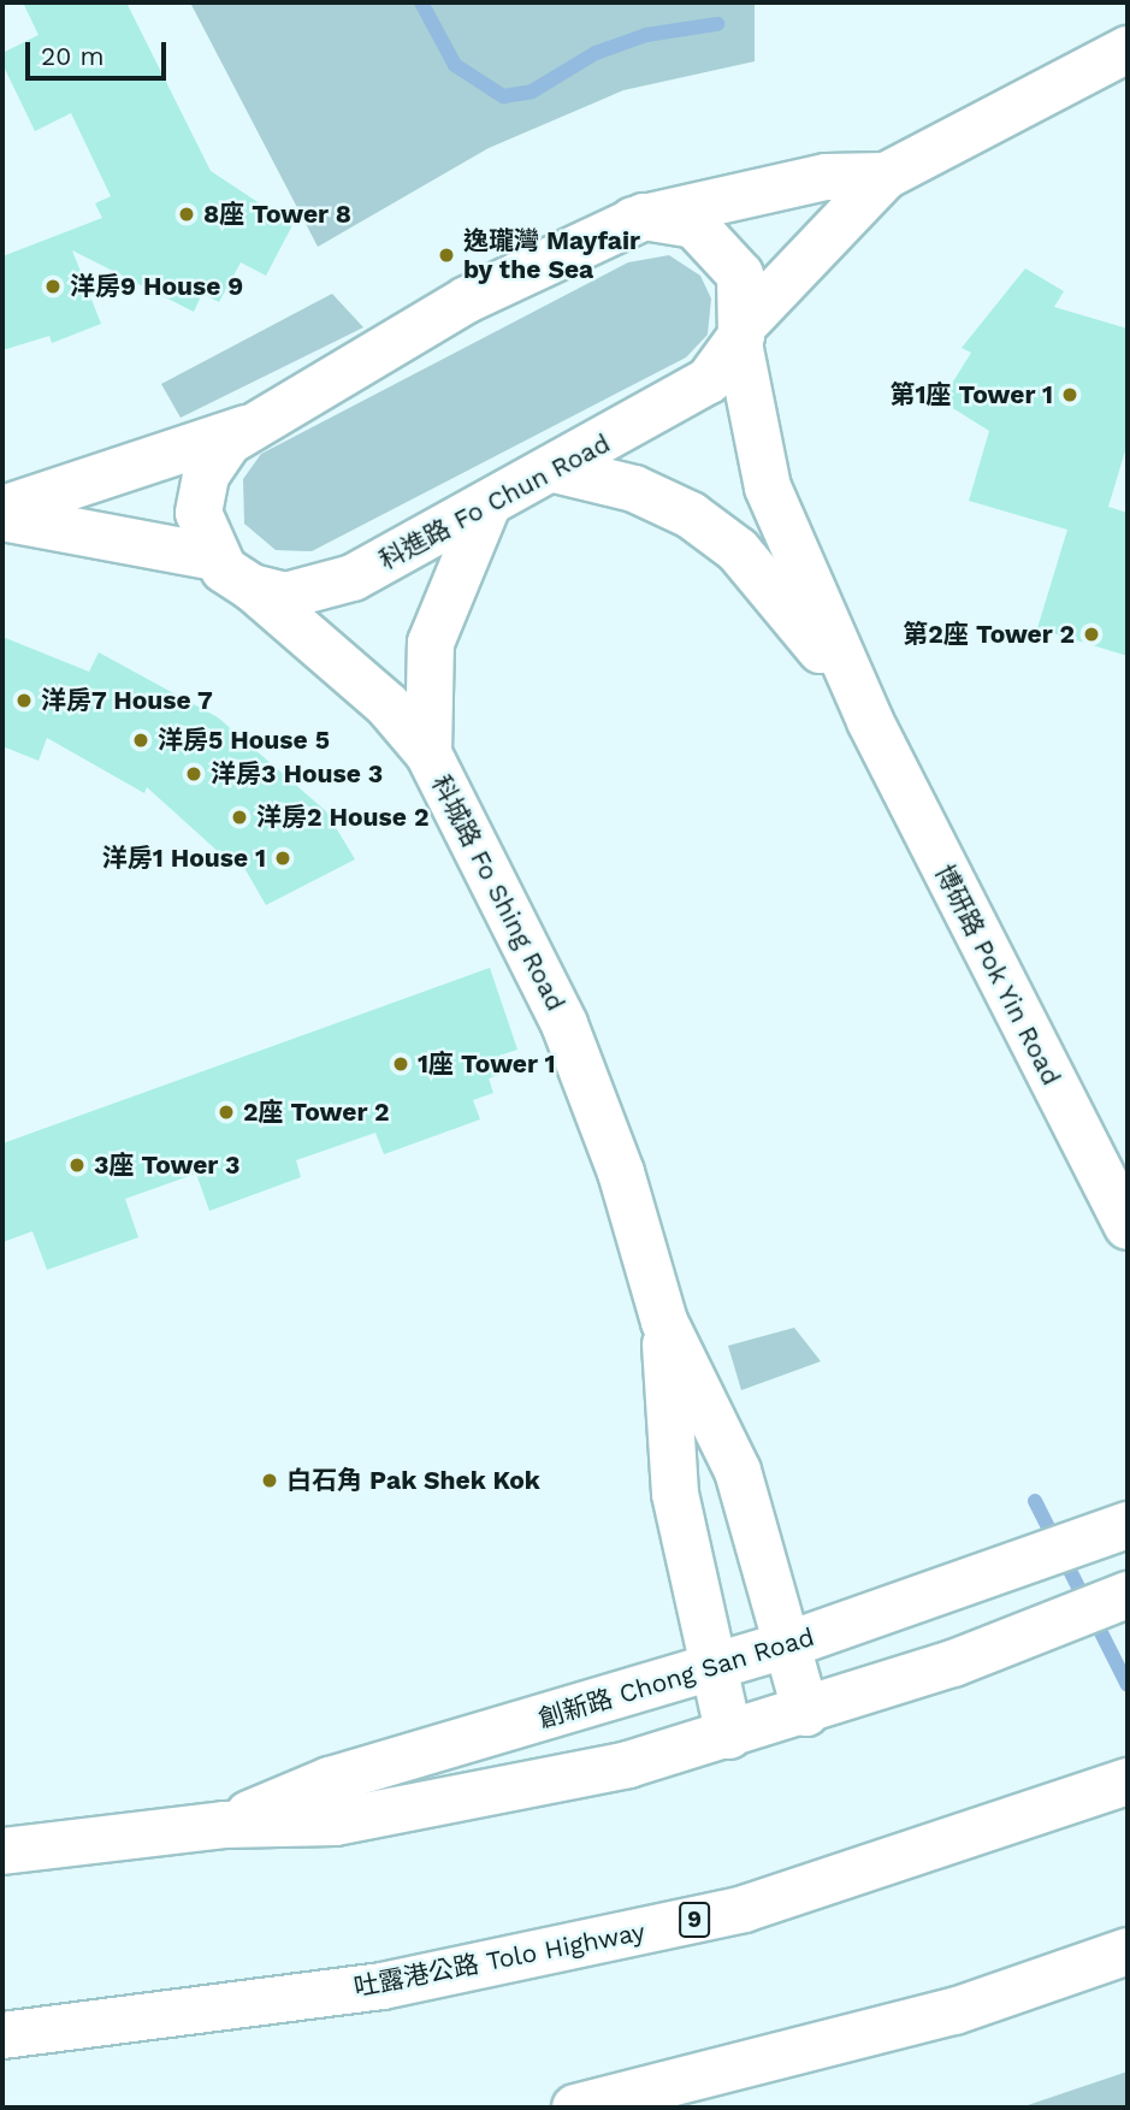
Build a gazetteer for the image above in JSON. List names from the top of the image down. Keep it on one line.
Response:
{"streets":{"main road":["科進路 Fo Chun Road","科城路 Fo Shing Road","博研路 Pok Yin Road","創新路 Chong San Road","9","吐露港公路 Tolo Highway"]},"crossings":[["科進路 Fo Chun Road","科城路 Fo Shing Road"],["科進路 Fo Chun Road","博研路 Pok Yin Road"],["科城路 Fo Shing Road","創新路 Chong San Road"]],"places":["8座 Tower 8","逸瓏灣 Mayfair by the Sea","洋房9 House 9","第1座 Tower 1","第2座 Tower 2","洋房7 House 7","洋房5 House 5","洋房3 House 3","洋房2 House 2","洋房1 House 1","1座 Tower 1","2座 Tower 2","3座 Tower 3","白石角 Pak Shek Kok"],"scale_bar":"20 m"}
